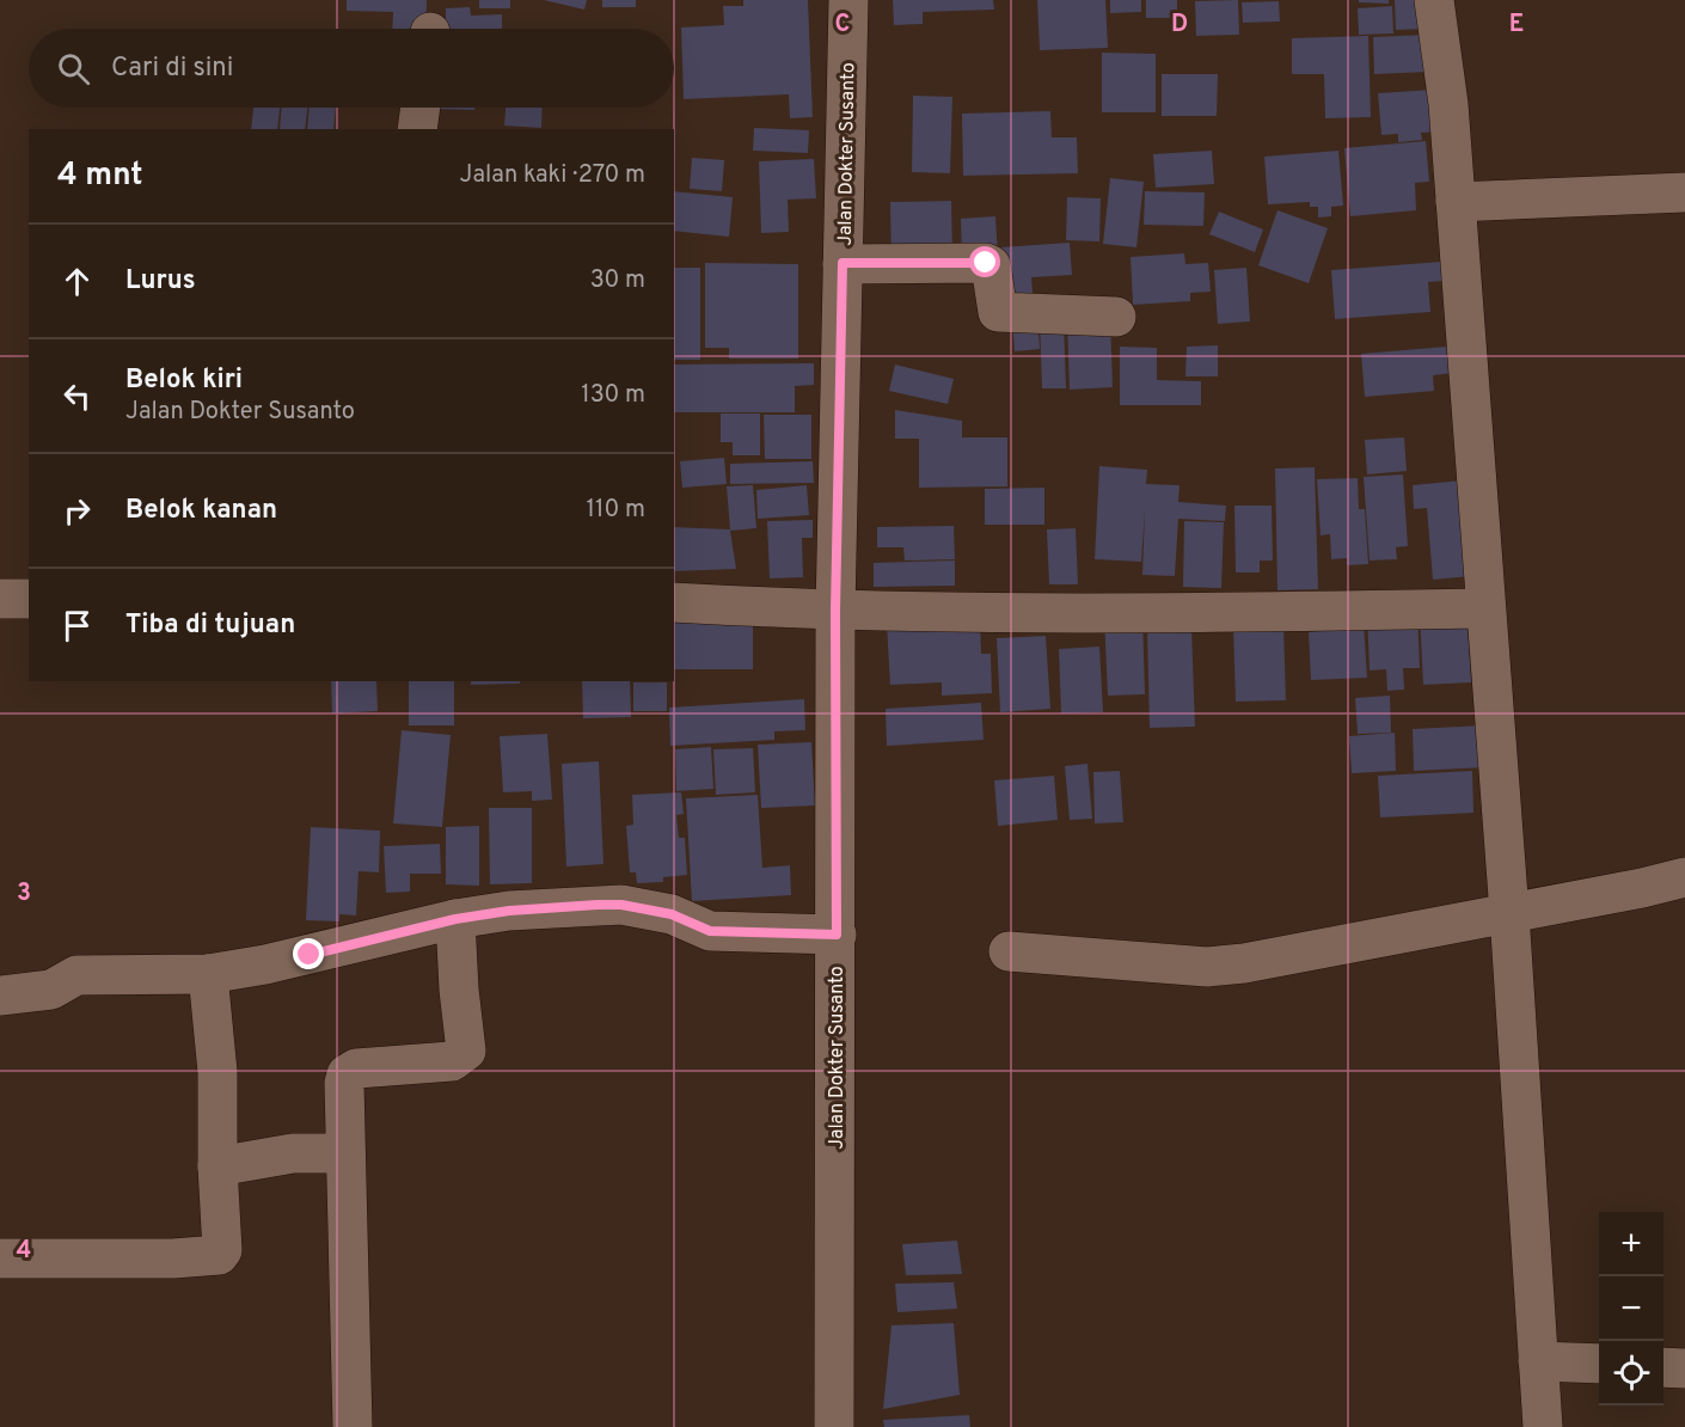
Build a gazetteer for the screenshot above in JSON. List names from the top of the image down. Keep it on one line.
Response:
{"streets":{"street":["Jalan Dokter Susanto"]},"page":{"search":"Cari di sini","heading":["4 mnt","Jalan kaki · 270 m"],"list":[["Lurus","30 m"],["Belok kiri","Jalan Dokter Susanto","130 m"],["Belok kanan","110 m"],"Tiba di tujuan"],"map_buttons":["+","−"]},"grid":{"columns":["C","D","E"],"rows":["3","4"]}}
